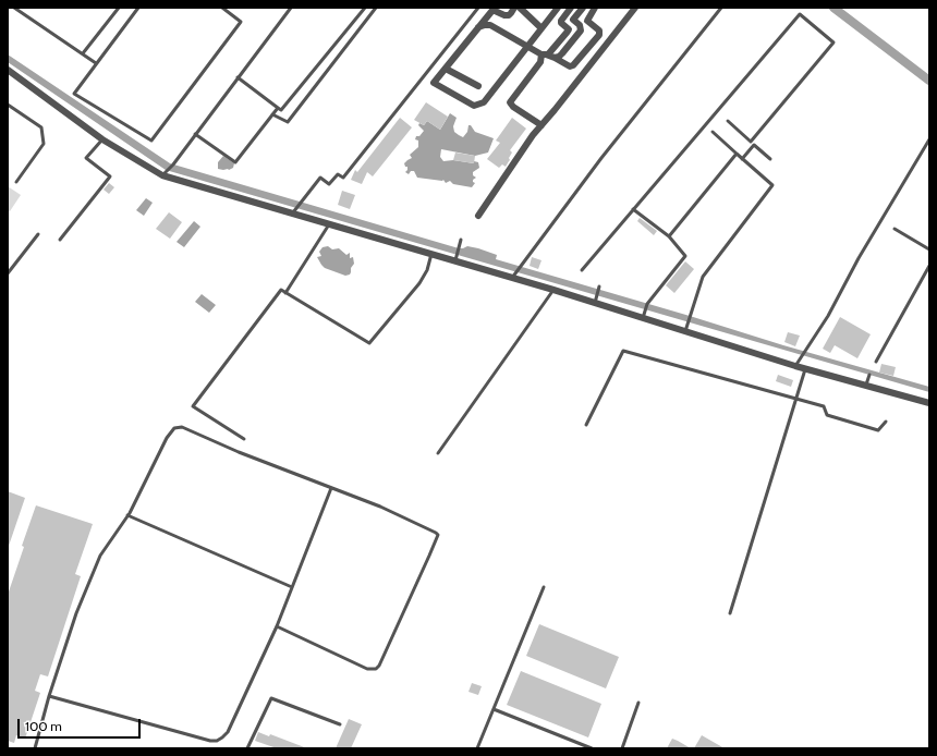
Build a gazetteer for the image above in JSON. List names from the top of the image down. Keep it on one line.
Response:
{"scale_bar":"100 m"}
